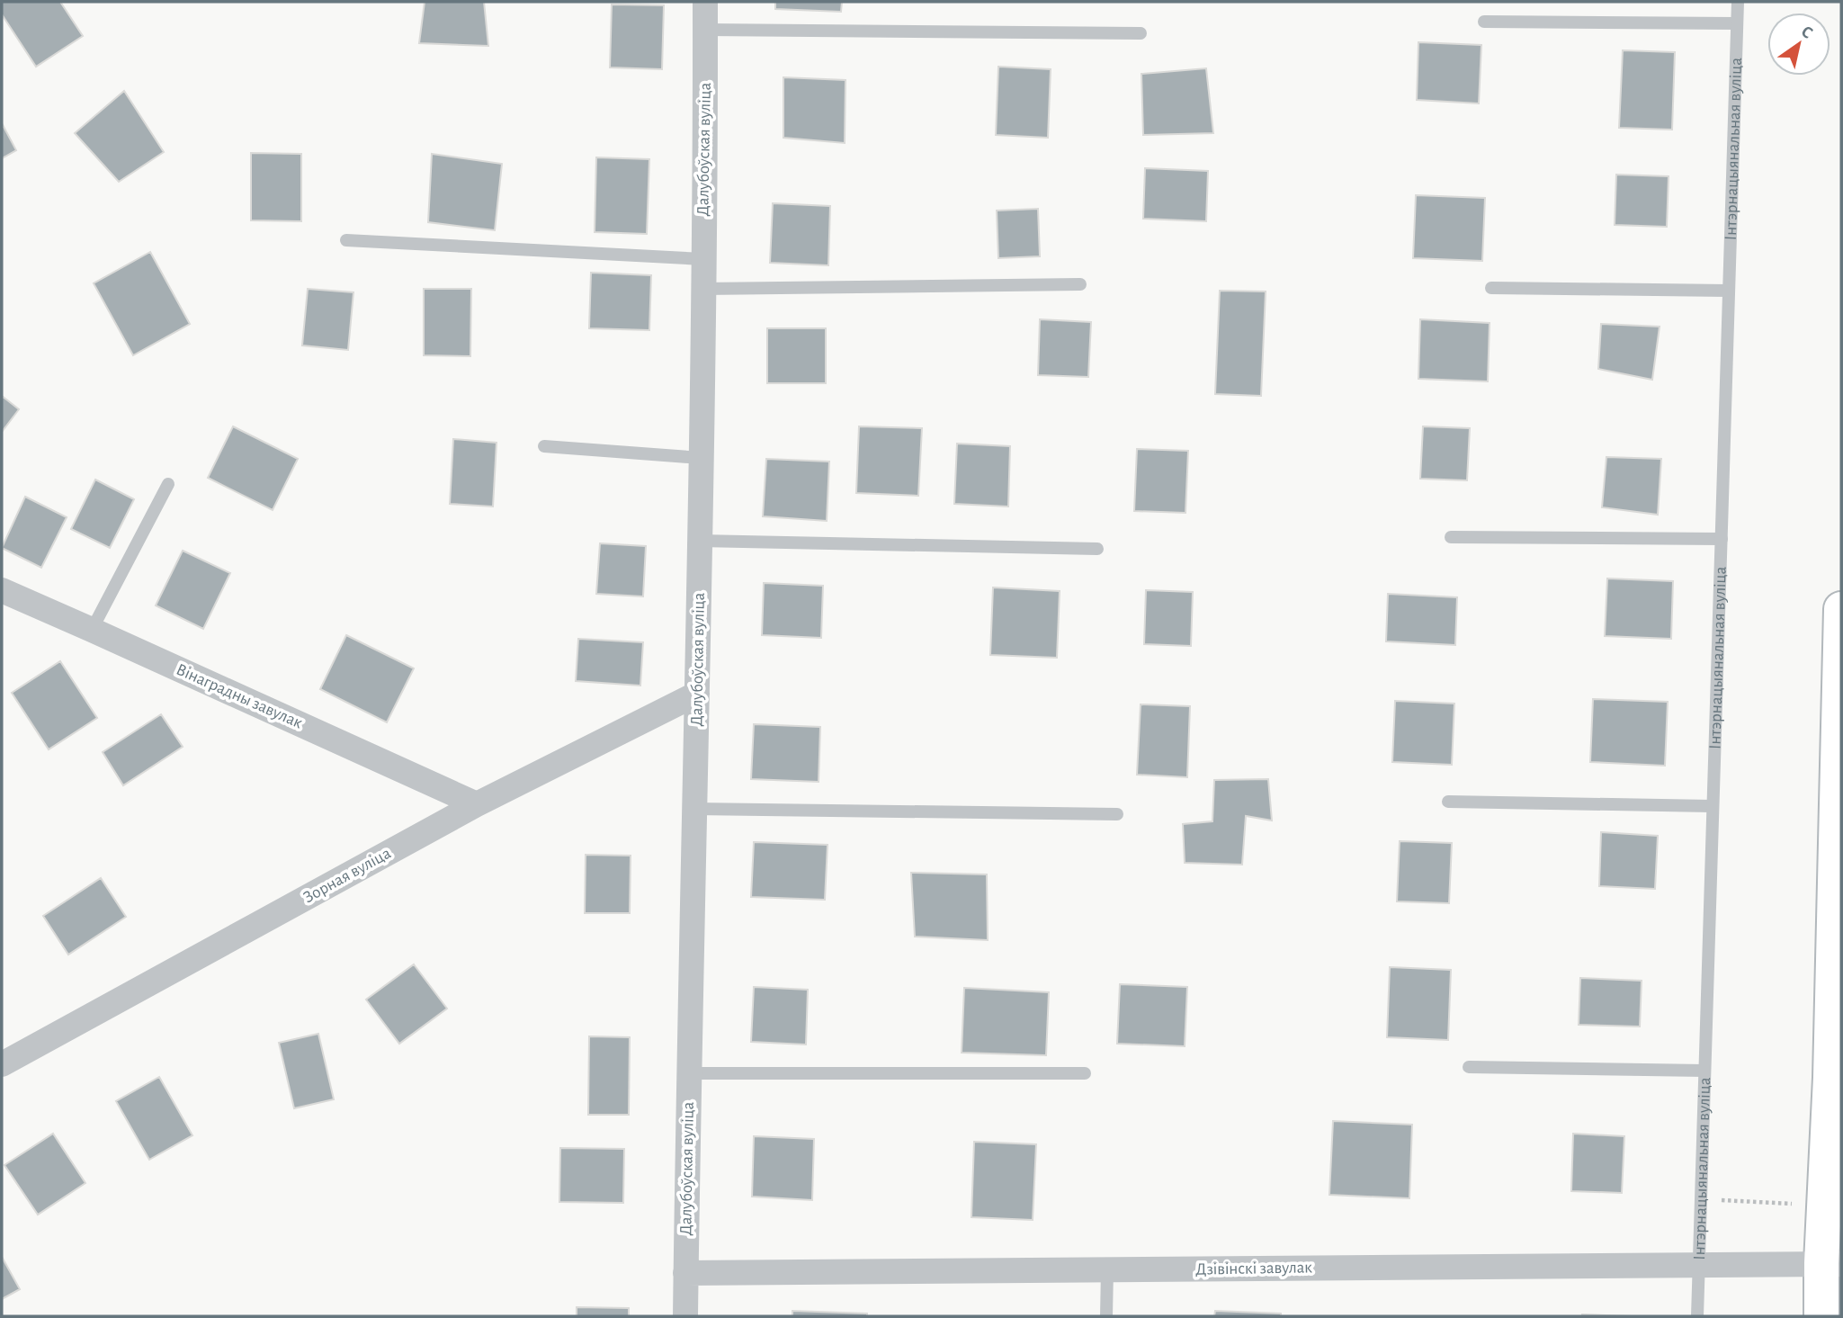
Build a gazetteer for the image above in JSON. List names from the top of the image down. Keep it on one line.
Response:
{"streets":{"street":["Далубоўская вуліца","Вінаградны завулак","Зорная вуліца","Дзівінскі завулак"],"lane":["Інтэрнацыянальная вуліца"]},"crossings":[["Далубоўская вуліца","Зорная вуліца"],["Далубоўская вуліца","Дзівінскі завулак"],["Інтэрнацыянальная вуліца","Дзівінскі завулак"],["Вінаградны завулак","Зорная вуліца"]],"north":"top right"}
